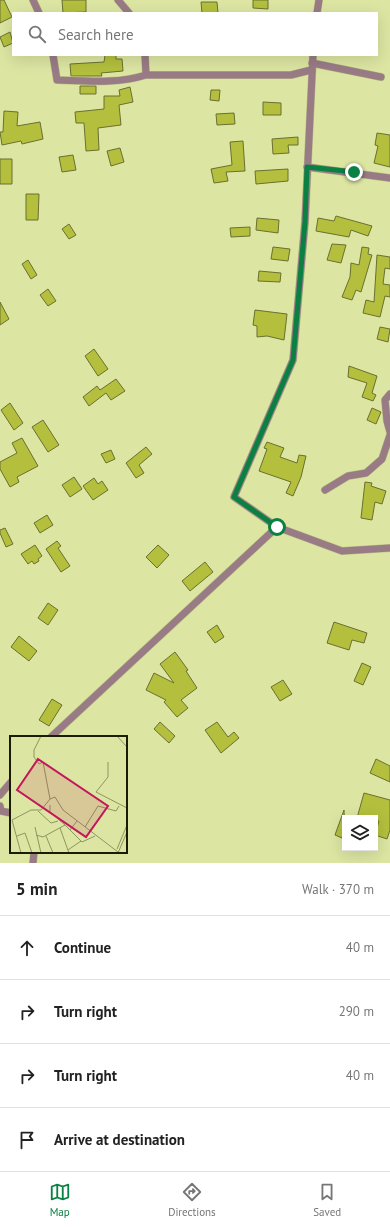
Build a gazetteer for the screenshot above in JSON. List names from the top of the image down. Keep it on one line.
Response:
{"page":{"search":"Search here","heading":["5 min","Walk · 370 m"],"list":[["Continue","40 m"],["Turn right","290 m"],["Turn right","40 m"],"Arrive at destination"],"nav":["Map","Directions","Saved"]}}
